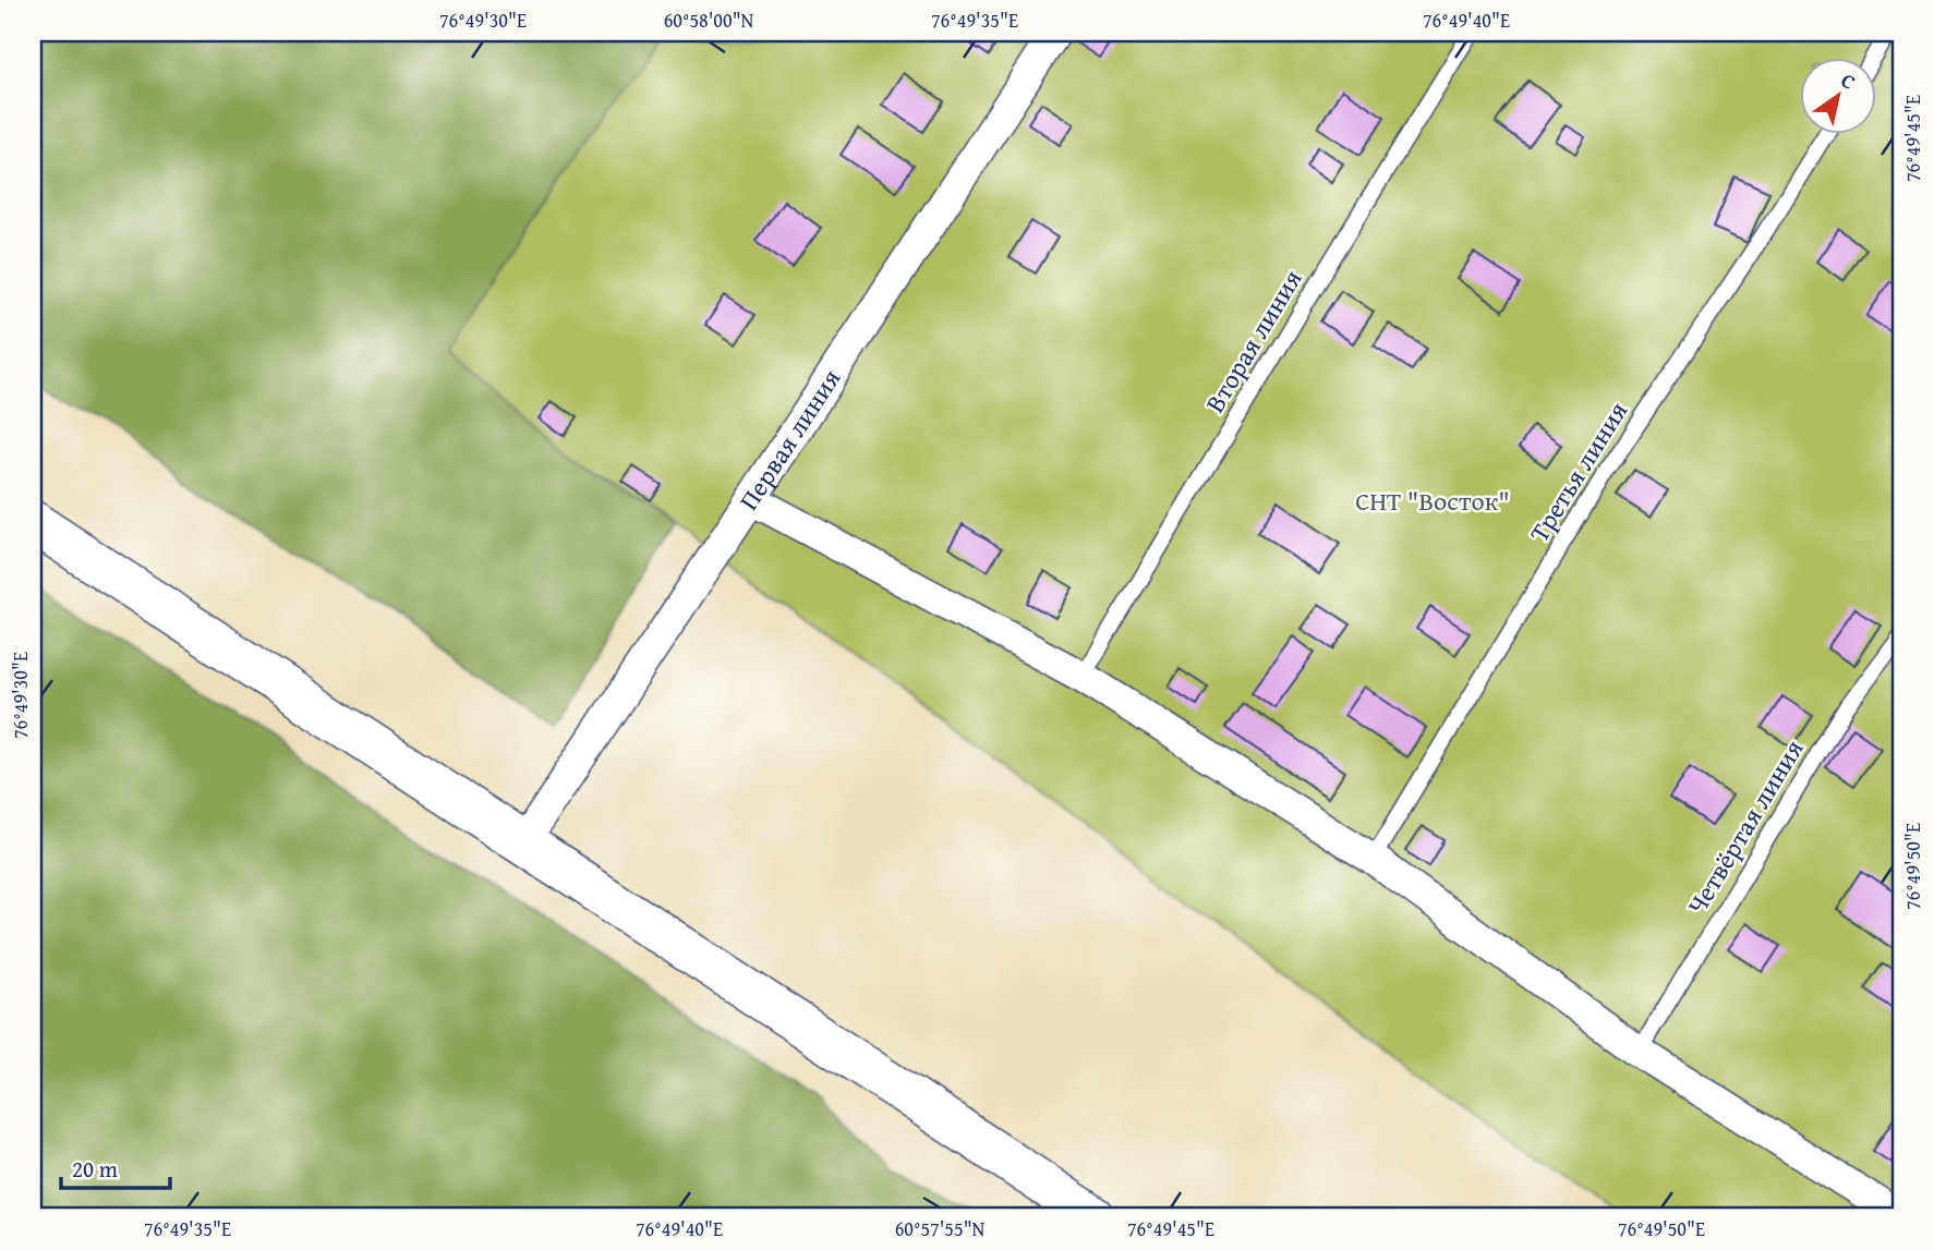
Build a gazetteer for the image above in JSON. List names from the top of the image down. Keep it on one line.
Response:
{"streets":{"street":["Первая линия"],"lane":["Вторая линия","Третья линия","Четвёртая линия"]},"parks":["СНТ \"Восток\""],"scale_bar":"20 m","north":"top right","coordinates":["76°49'30\"E","60°58'00\"N","76°49'35\"E","76°49'40\"E","76°49'45\"E","76°49'50\"E","60°57'55\"N"]}
